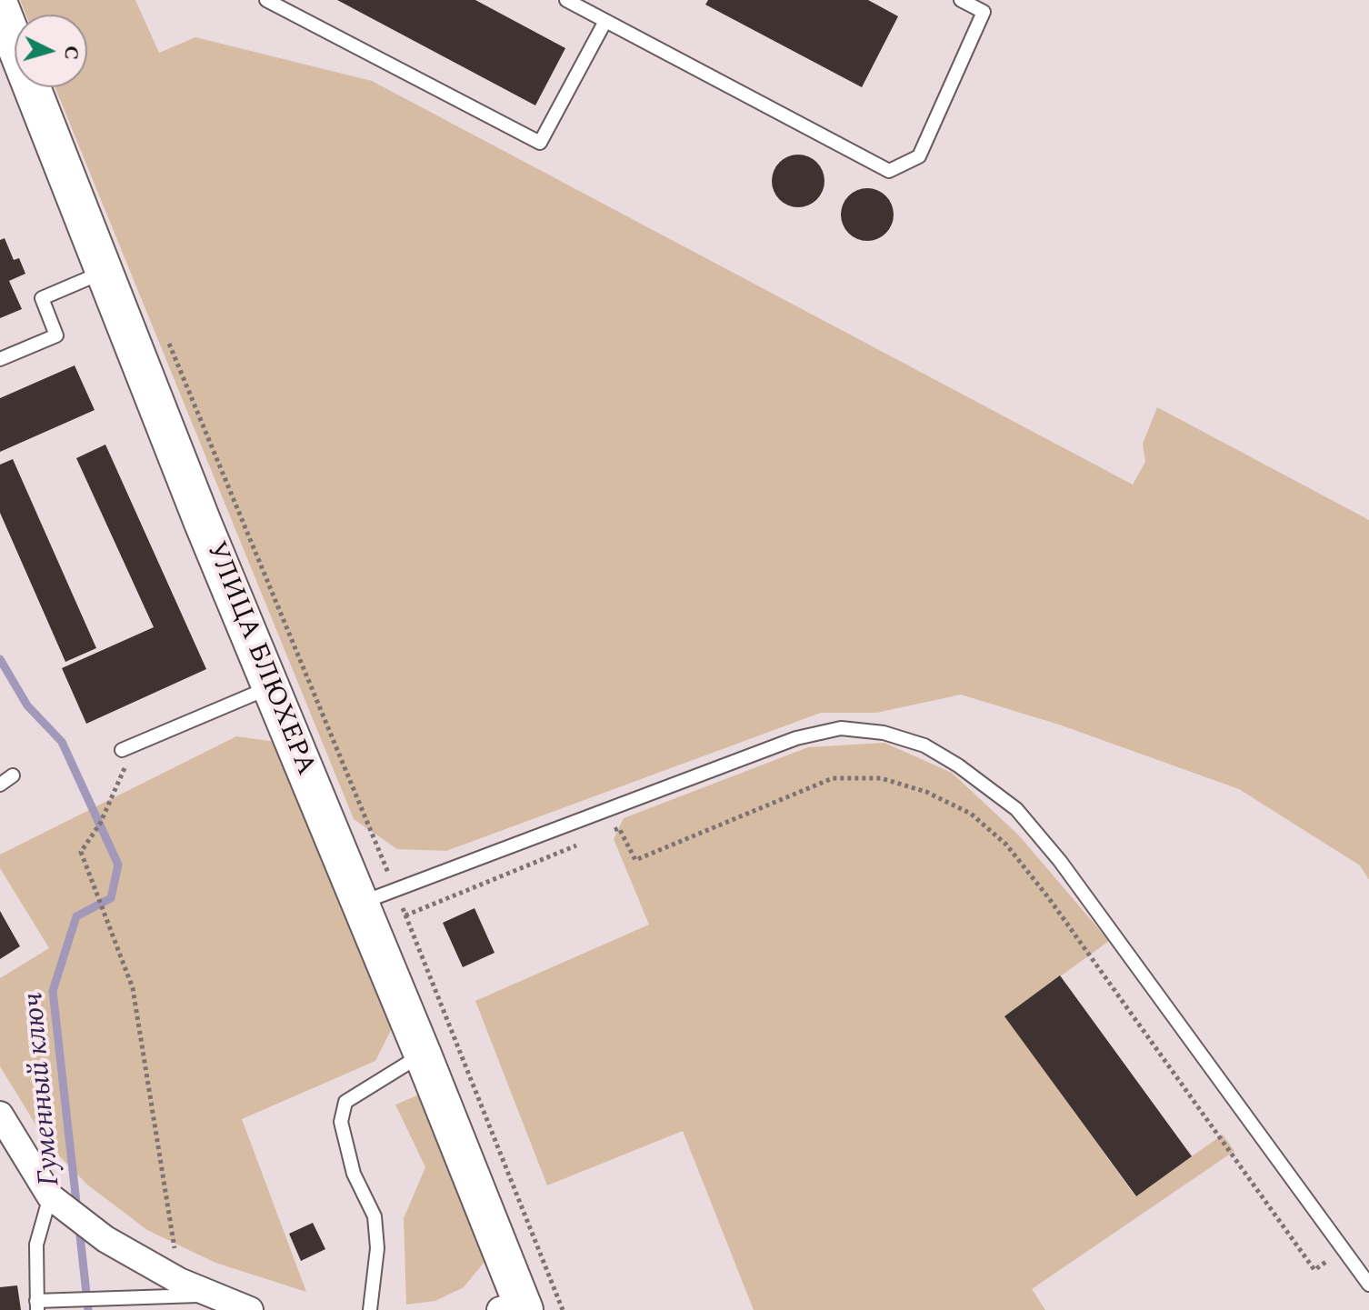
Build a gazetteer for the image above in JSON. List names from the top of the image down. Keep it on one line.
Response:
{"streets":{"main road":["УЛИЦА БЛЮХЕРА"]},"water":["Гуменный ключ"],"north":"right"}
